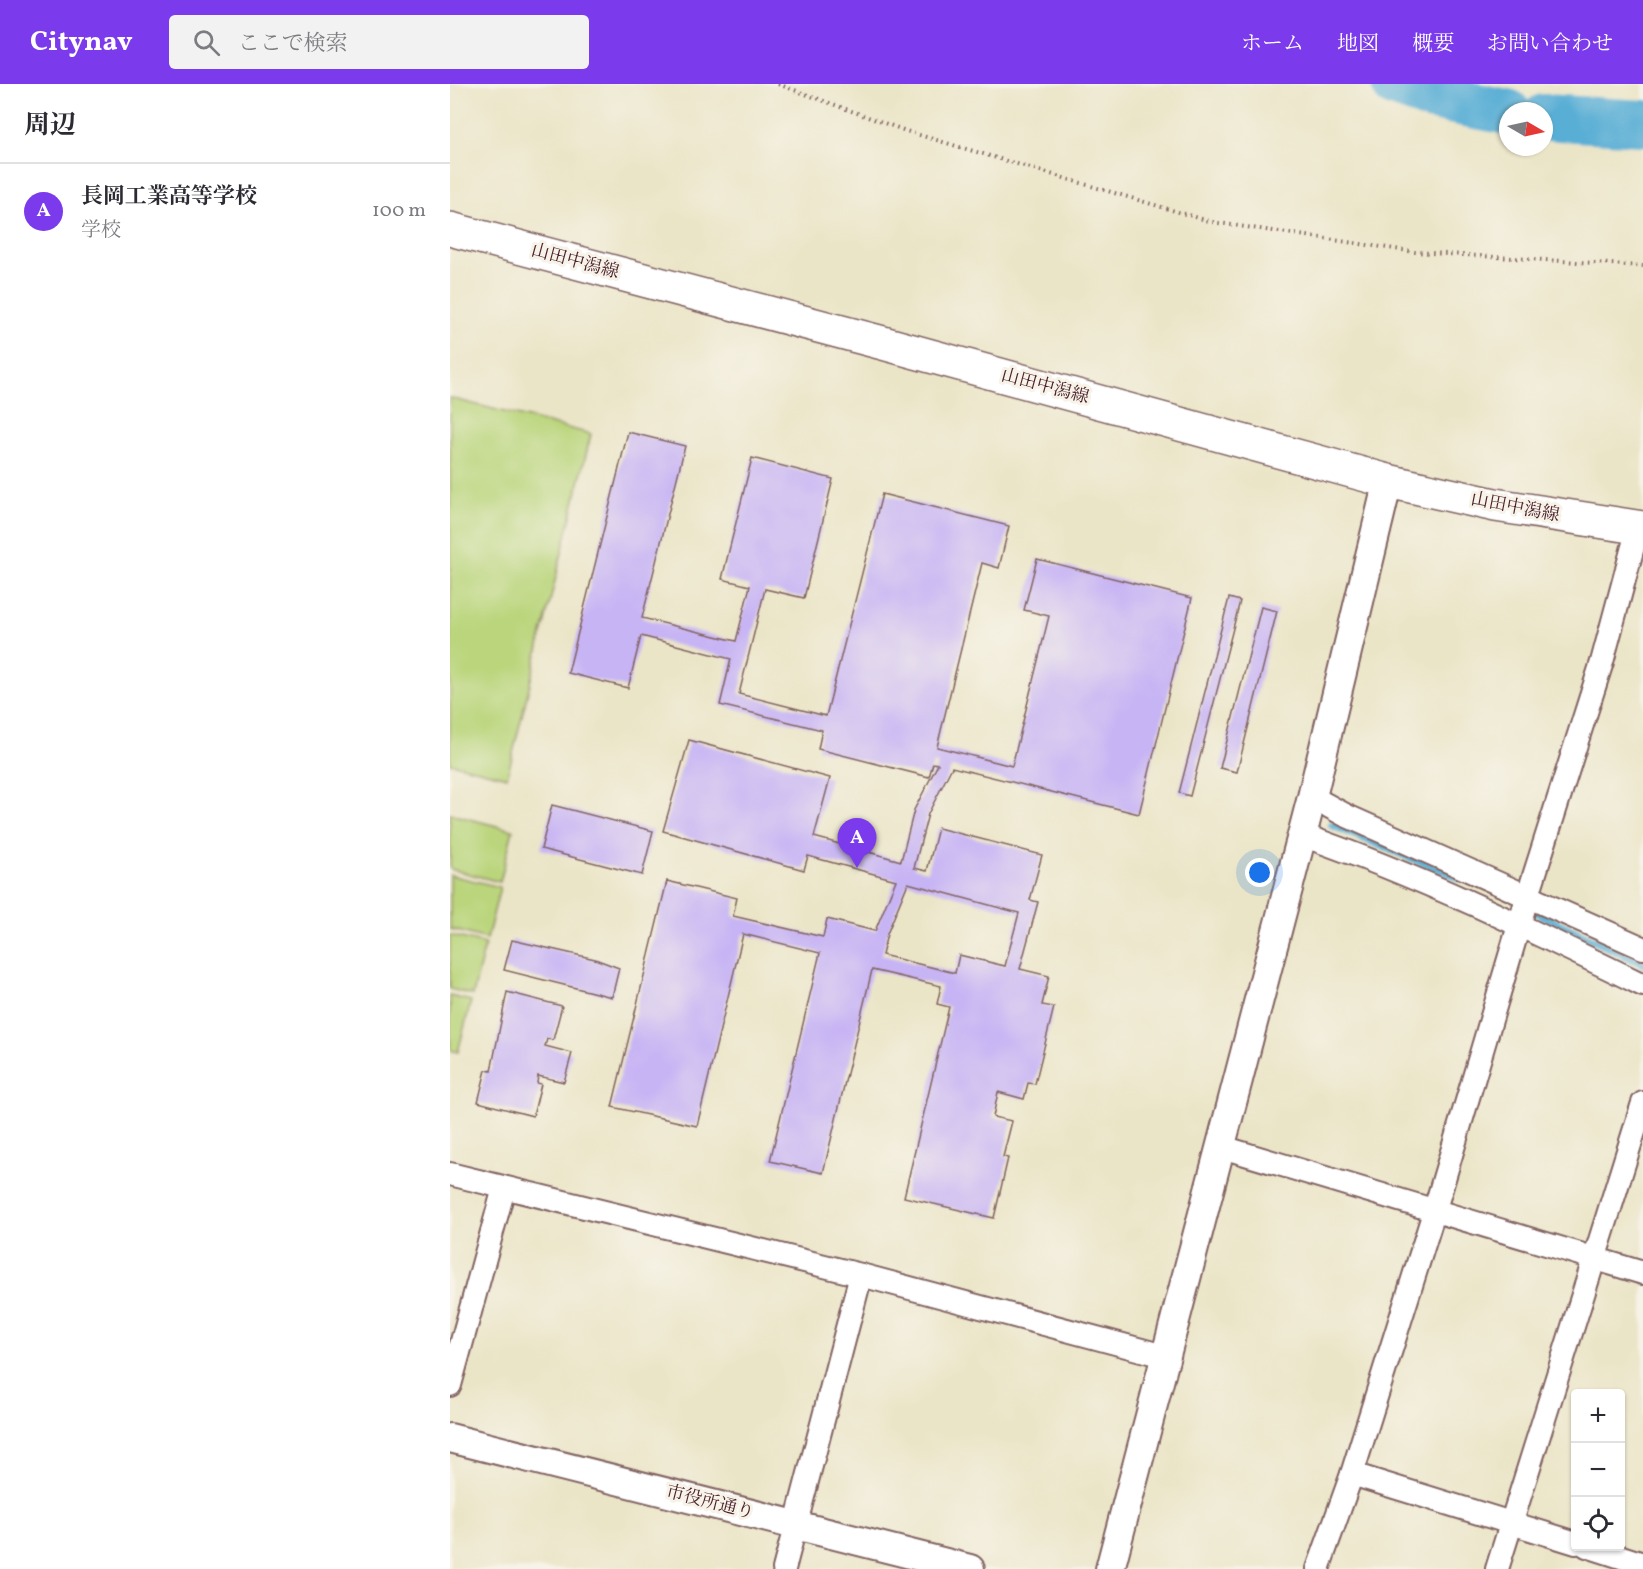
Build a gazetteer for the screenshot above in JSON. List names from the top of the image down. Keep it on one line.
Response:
{"streets":{"main road":["山田中潟線"],"street":["市役所通り"]},"north":"right","page":{"header":"Citynav","search":"ここで検索","nav":["ホーム","地図","概要","お問い合わせ"],"heading":"周辺","list":[{"mark":"A","name":"長岡工業高等学校","note":"学校","value":"100 m"}],"pins":"A","map_buttons":["+","−"]}}
